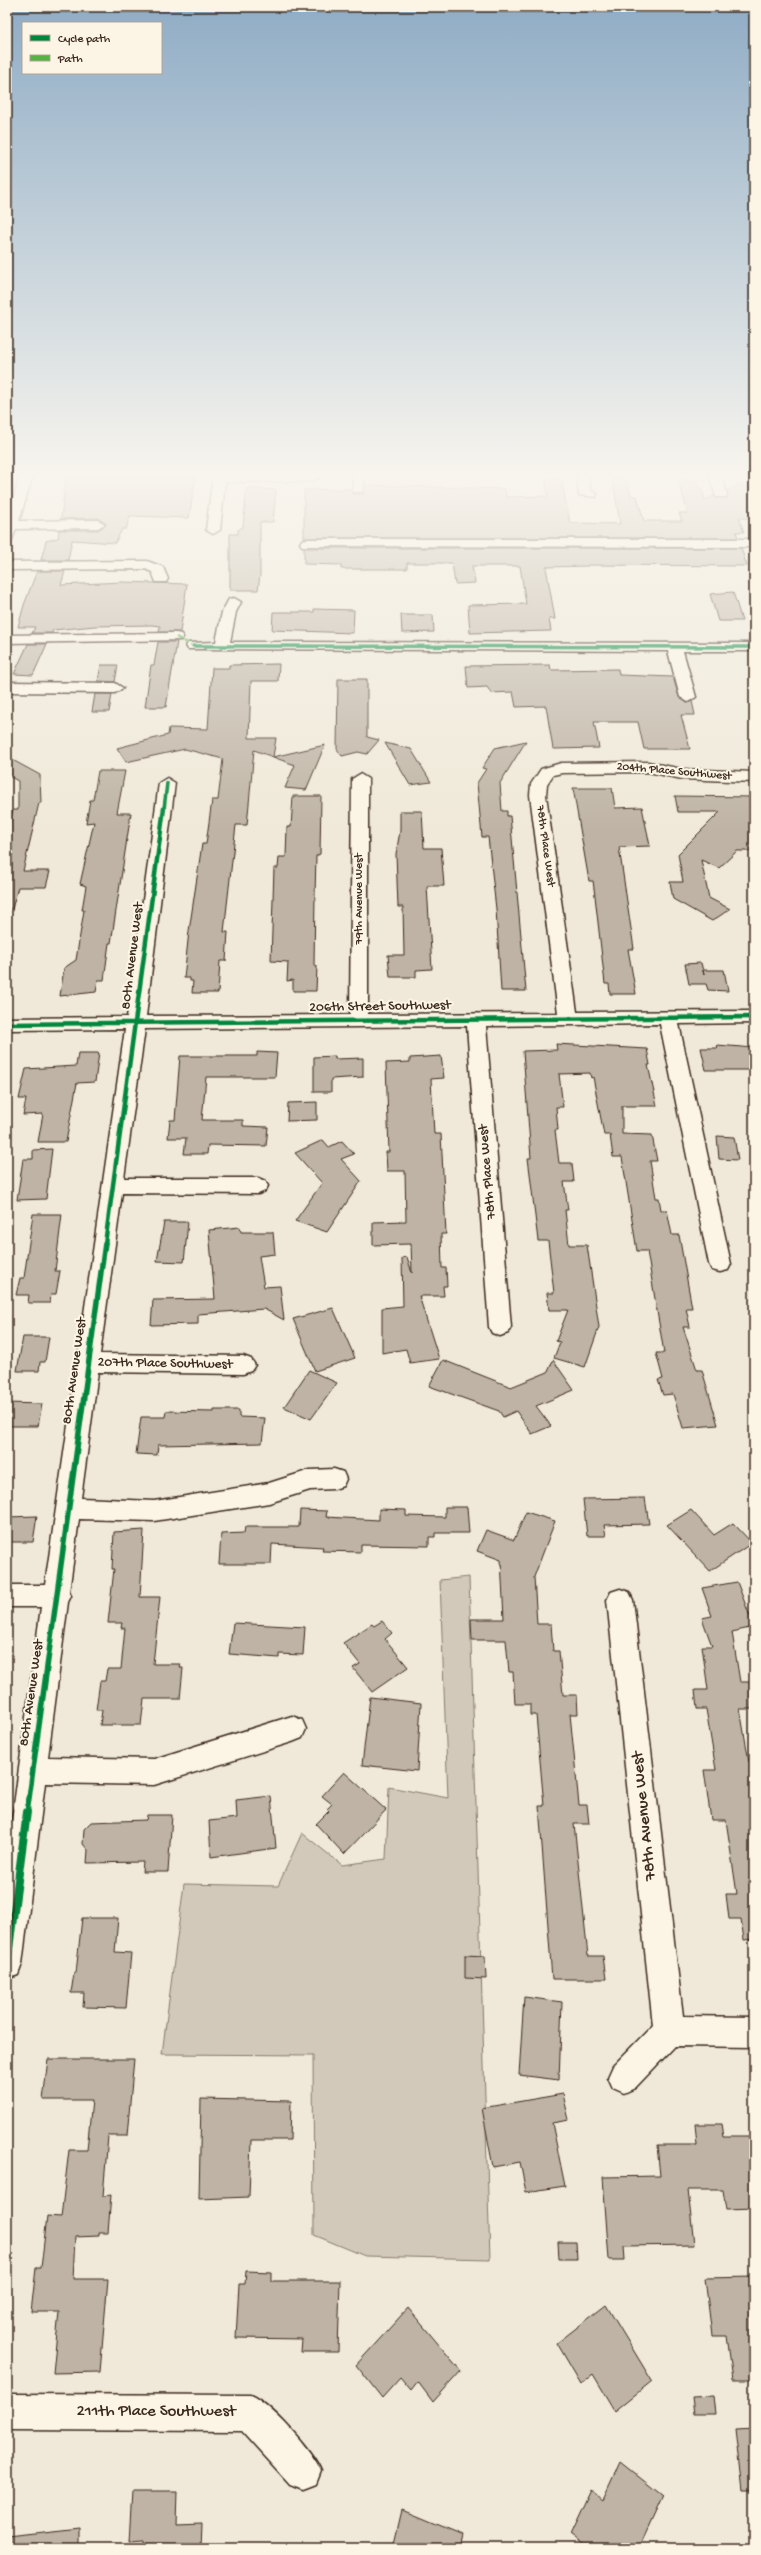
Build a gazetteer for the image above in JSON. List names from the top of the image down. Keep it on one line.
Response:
{"streets":{"street":["204th Place Southwest","78th Place West","79th Avenue West","80th Avenue West","206th Street Southwest","207th Place Southwest","78th Avenue West","211th Place Southwest"]},"crossings":[["204th Place Southwest","78th Place West"],["78th Place West","206th Street Southwest"],["79th Avenue West","206th Street Southwest"],["80th Avenue West","206th Street Southwest"],["80th Avenue West","207th Place Southwest"]],"legend":["Cycle path","Path"]}
